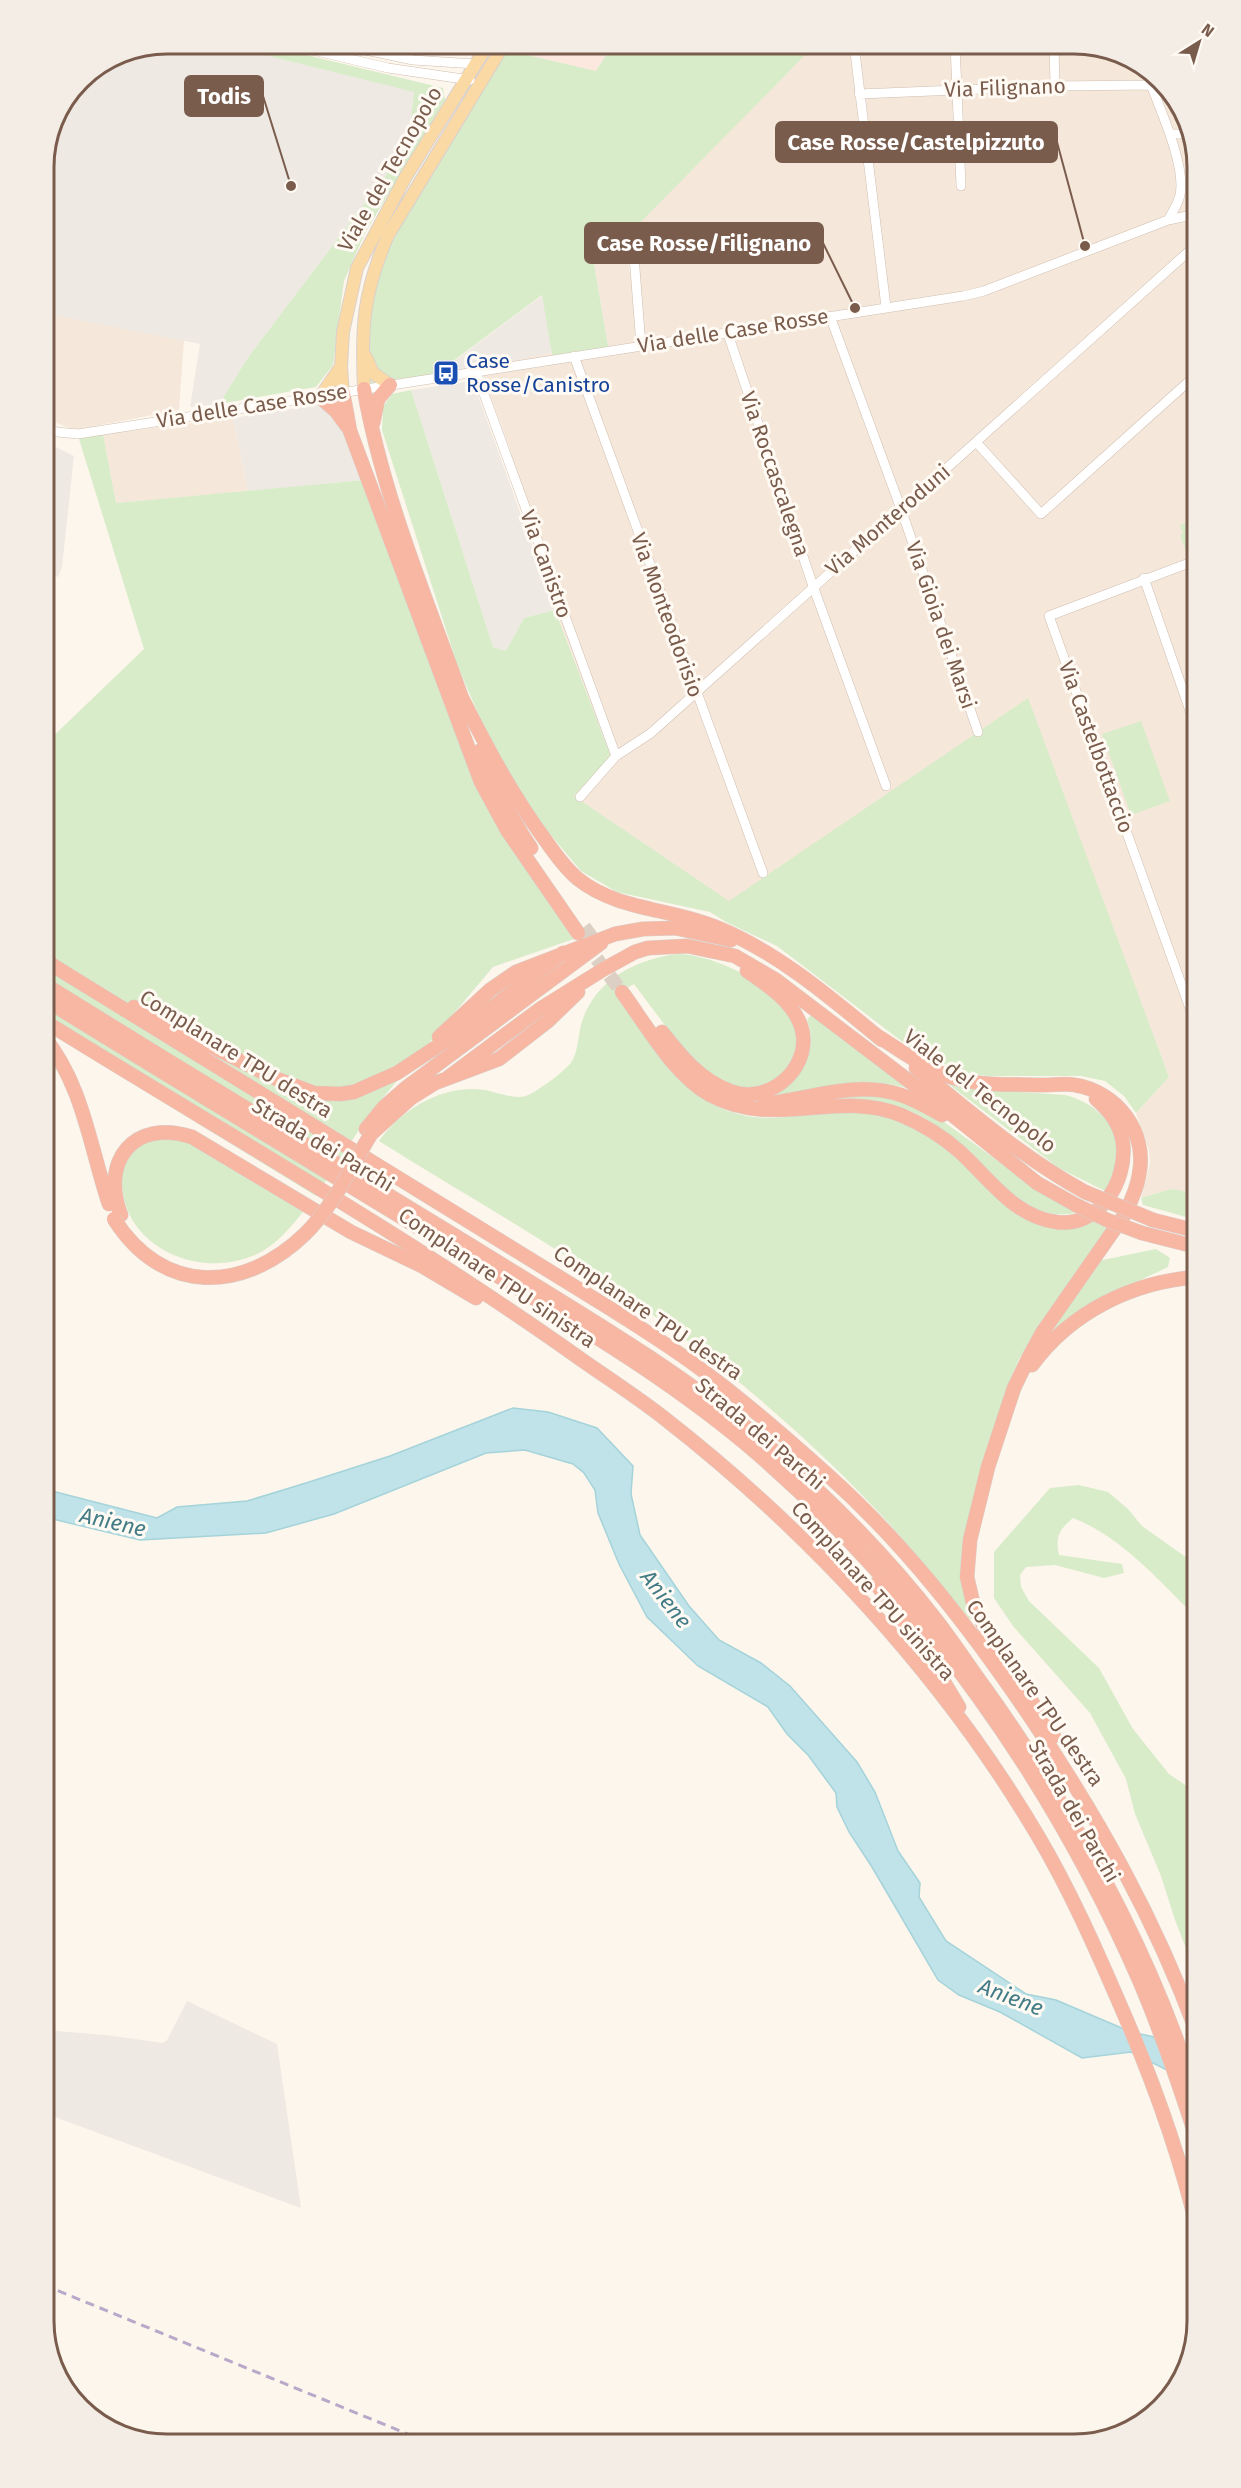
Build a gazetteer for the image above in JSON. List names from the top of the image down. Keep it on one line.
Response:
{"streets":{"highway":["Viale del Tecnopolo","Complanare TPU destra","Strada dei Parchi","Complanare TPU sinistra"],"street":["Via Filignano","Via delle Case Rosse","Via Roccascalegna","Via Monteroduni","Via Canistro","Via Monteodorisio","Via Gioia dei Marsi","Via Castelbottaccio"]},"crossings":[["Viale del Tecnopolo","Via delle Case Rosse"],["Via delle Case Rosse","Via Roccascalegna"],["Via delle Case Rosse","Via Canistro"],["Via delle Case Rosse","Via Monteodorisio"],["Via delle Case Rosse","Via Gioia dei Marsi"],["Via Roccascalegna","Via Monteroduni"],["Via Monteroduni","Via Canistro"],["Via Monteroduni","Via Monteodorisio"],["Via Monteroduni","Via Gioia dei Marsi"]],"water":["Aniene"],"places":{"other":["Todis","Case Rosse/Castelpizzuto","Case Rosse/Filignano"],"bus stop":["Case Rosse/Canistro"]},"north":"top right"}
